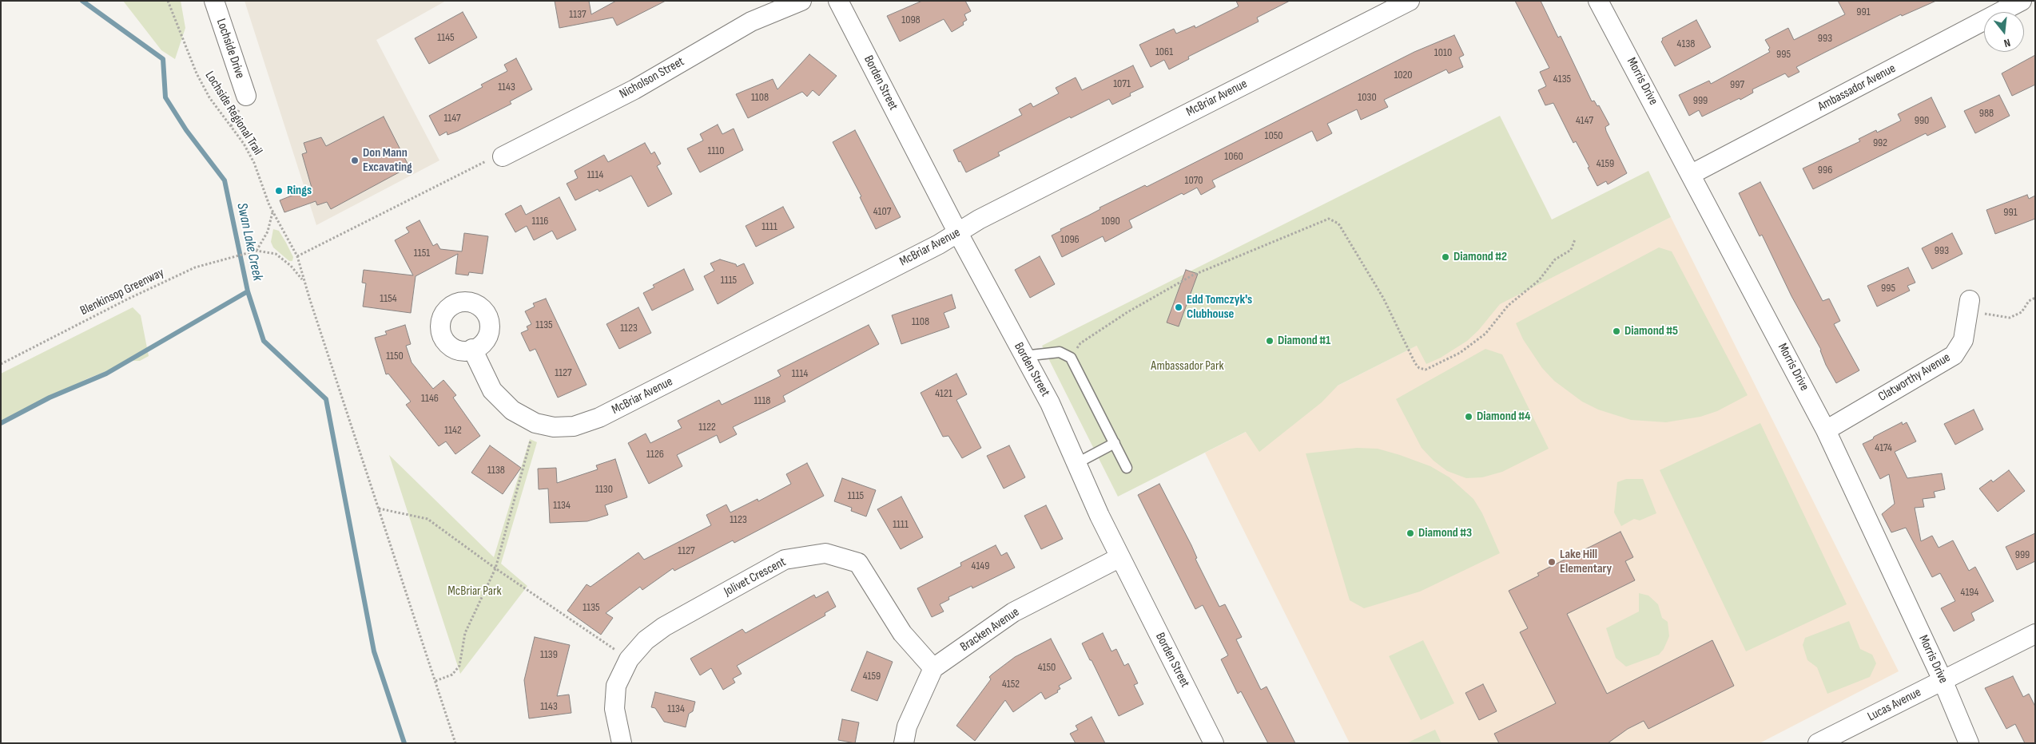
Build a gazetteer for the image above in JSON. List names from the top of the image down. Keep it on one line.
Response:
{"streets":{"street":["Lochside Drive","Nicholson Street","Morris Drive","Borden Street","Ambassador Avenue","McBriar Avenue","Clatworthy Avenue","Jolivet Crescent","Bracken Avenue","Lucas Avenue"],"path":["Lochside Regional Trail","Blenkinsop Greenway"]},"crossings":[["Morris Drive","Ambassador Avenue"],["Morris Drive","Clatworthy Avenue"],["Morris Drive","Lucas Avenue"],["Borden Street","McBriar Avenue"],["Borden Street","Bracken Avenue"],["Lochside Regional Trail","Blenkinsop Greenway"],["Jolivet Crescent","Bracken Avenue"]],"water":["Swan Lake Creek"],"parks":["Ambassador Park","McBriar Park"],"places":["Don Mann Excavating","Rings","Diamond #2","Edd Tomczyk's Clubhouse","Diamond #5","Diamond #1","Diamond #4","Diamond #3","Lake Hill Elementary"],"house_numbers":["991","1137","1098","1145","993","4138","1061","1010","995","1020","4135","1071","997","1143","1108","1030","999","988","1147","4147","990","1050","992","1110","1060","4159","996","1114","1070","4107","991","1116","1090","1111","1096","993","1151","1115","995","1154","1108","1135","1123","1150","1127","1114","4121","1146","1118","1122","1142","4174","1126","1138","1130","1115","1134","1123","1111","1127","999","4149","4194","1135","1139","4150","4159","4152","1143","1134"],"north":"bottom"}
